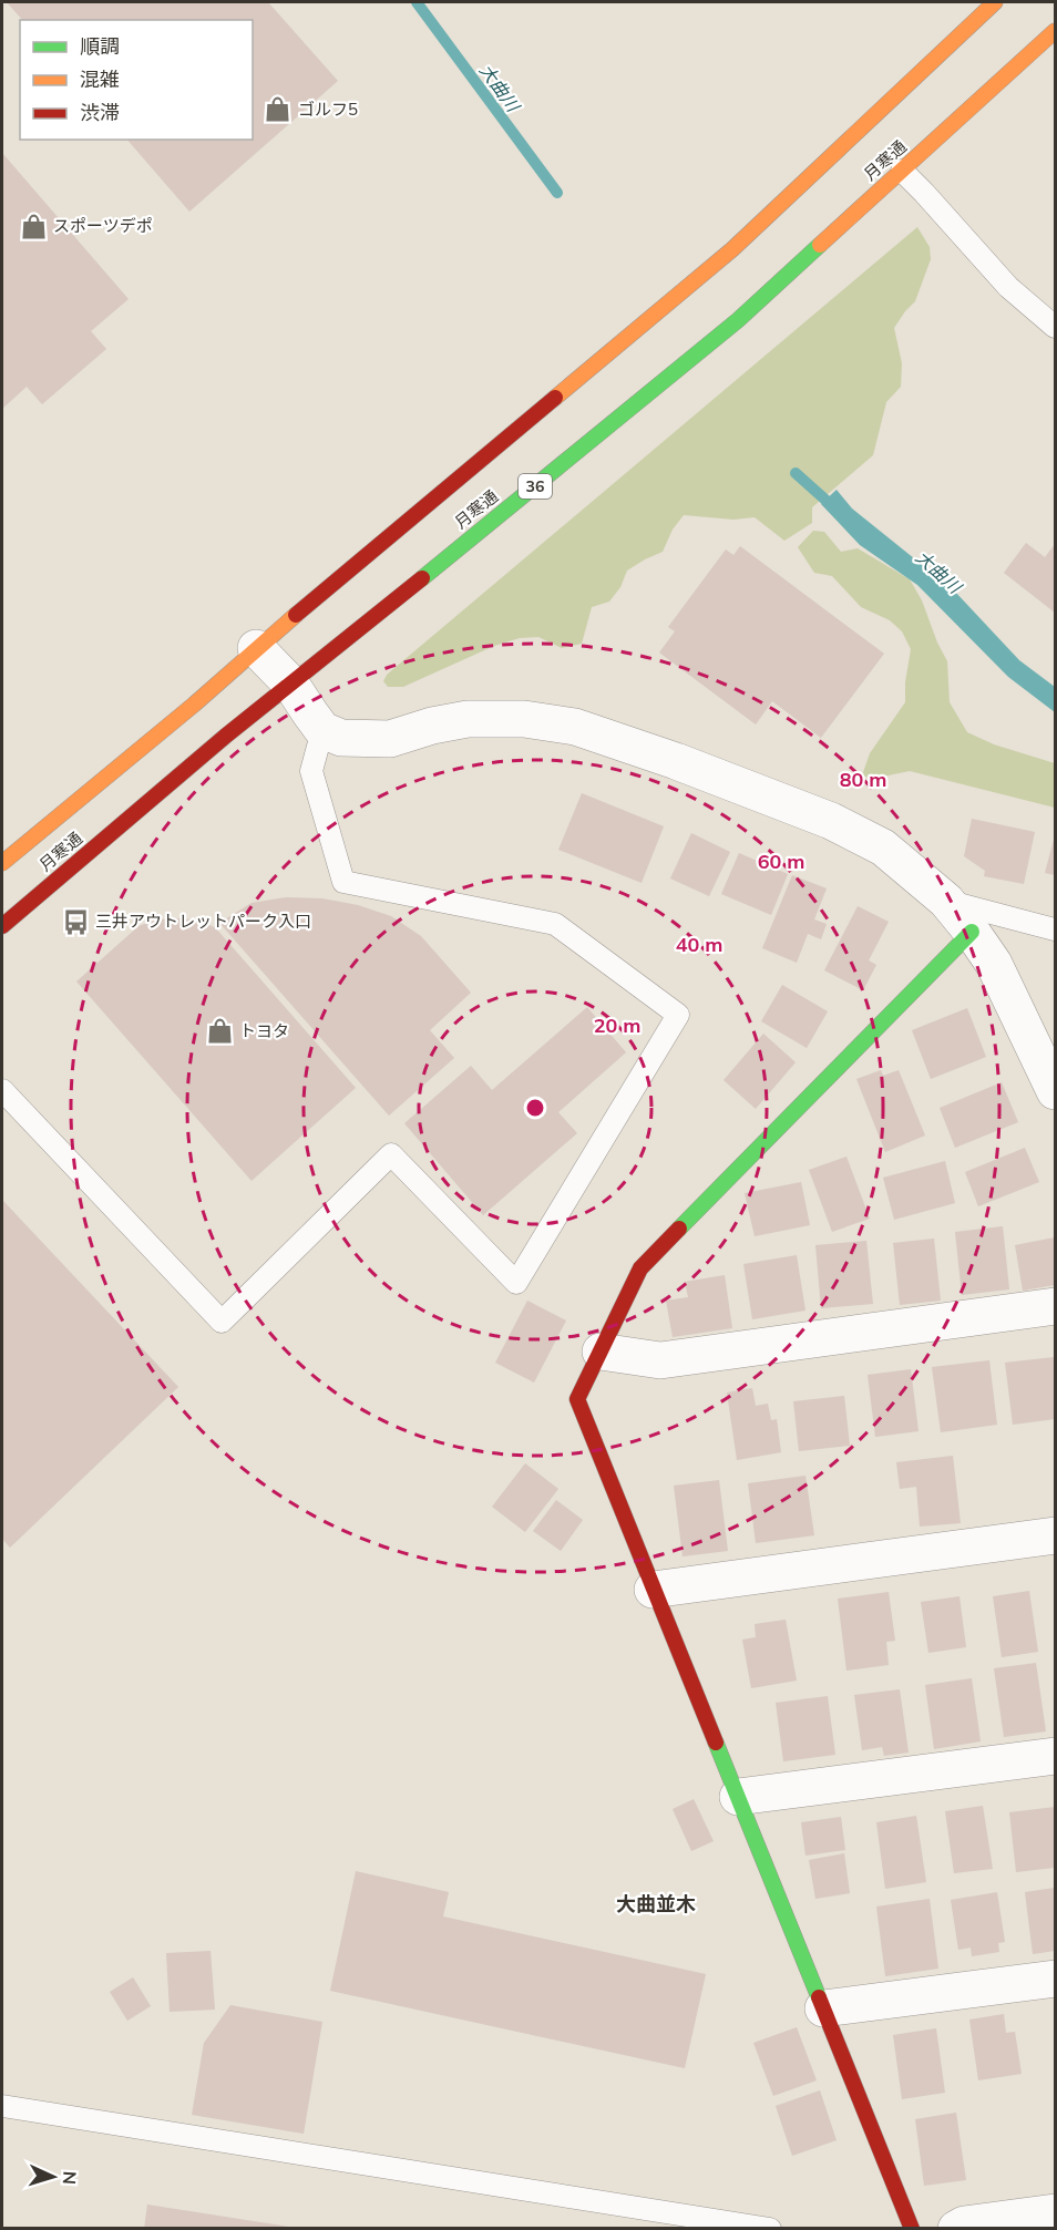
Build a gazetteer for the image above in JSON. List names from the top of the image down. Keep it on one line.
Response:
{"streets":{"main road":["月寒通","36"]},"districts":["大曲並木"],"water":["大曲川"],"places":{"shop":["ゴルフ5","スポーツデポ","トヨタ"],"bus stop":["三井アウトレットパーク入口"]},"legend":["順調","混雑","渋滞"],"north":"right","rings":["80 m","60 m","40 m","20 m"]}
